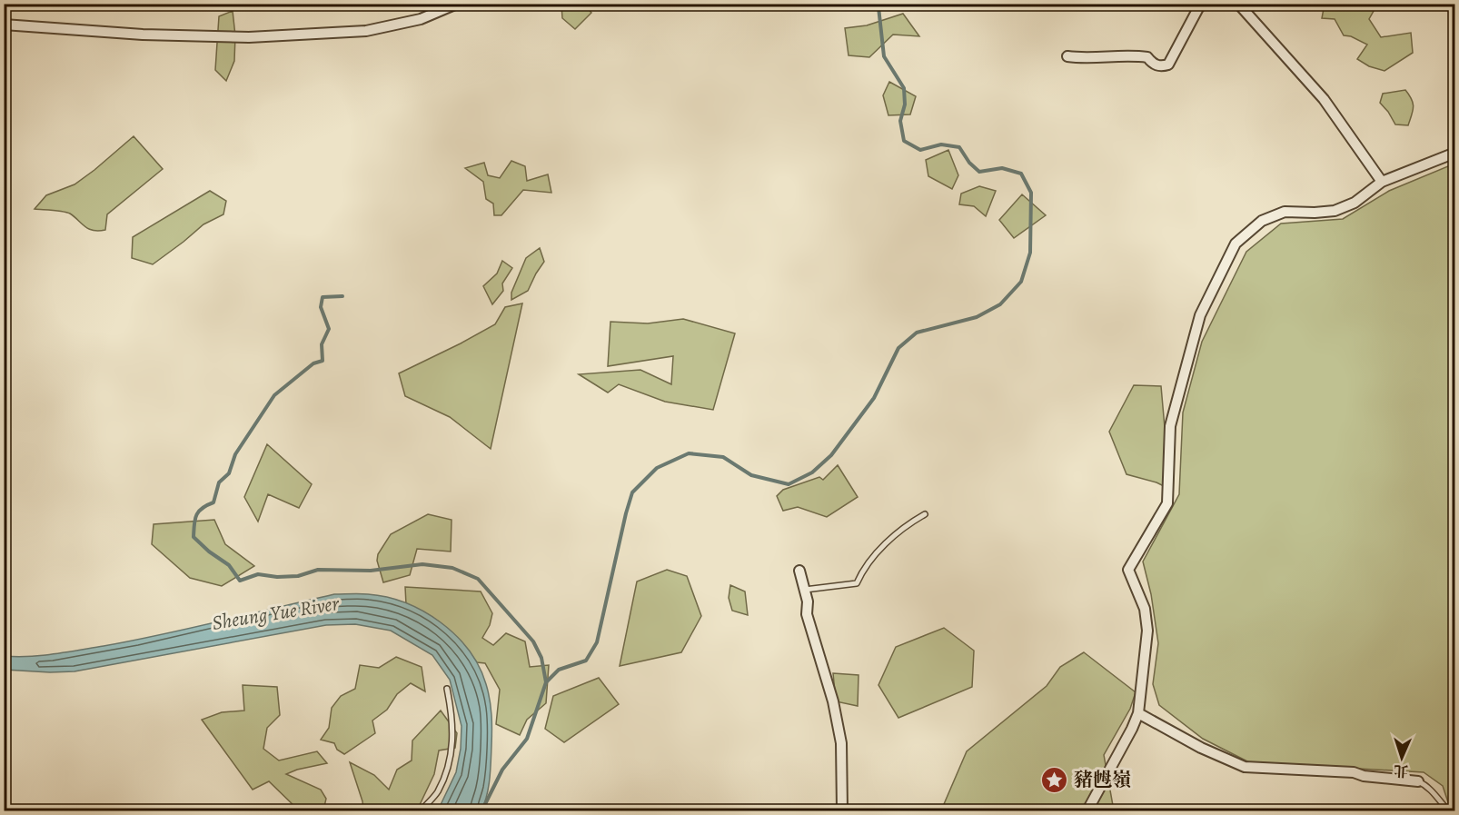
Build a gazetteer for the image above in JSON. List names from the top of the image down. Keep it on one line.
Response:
{"water":["Sheung Yue River"],"places":{"place":["豬乸嶺"]},"north":"bottom"}
